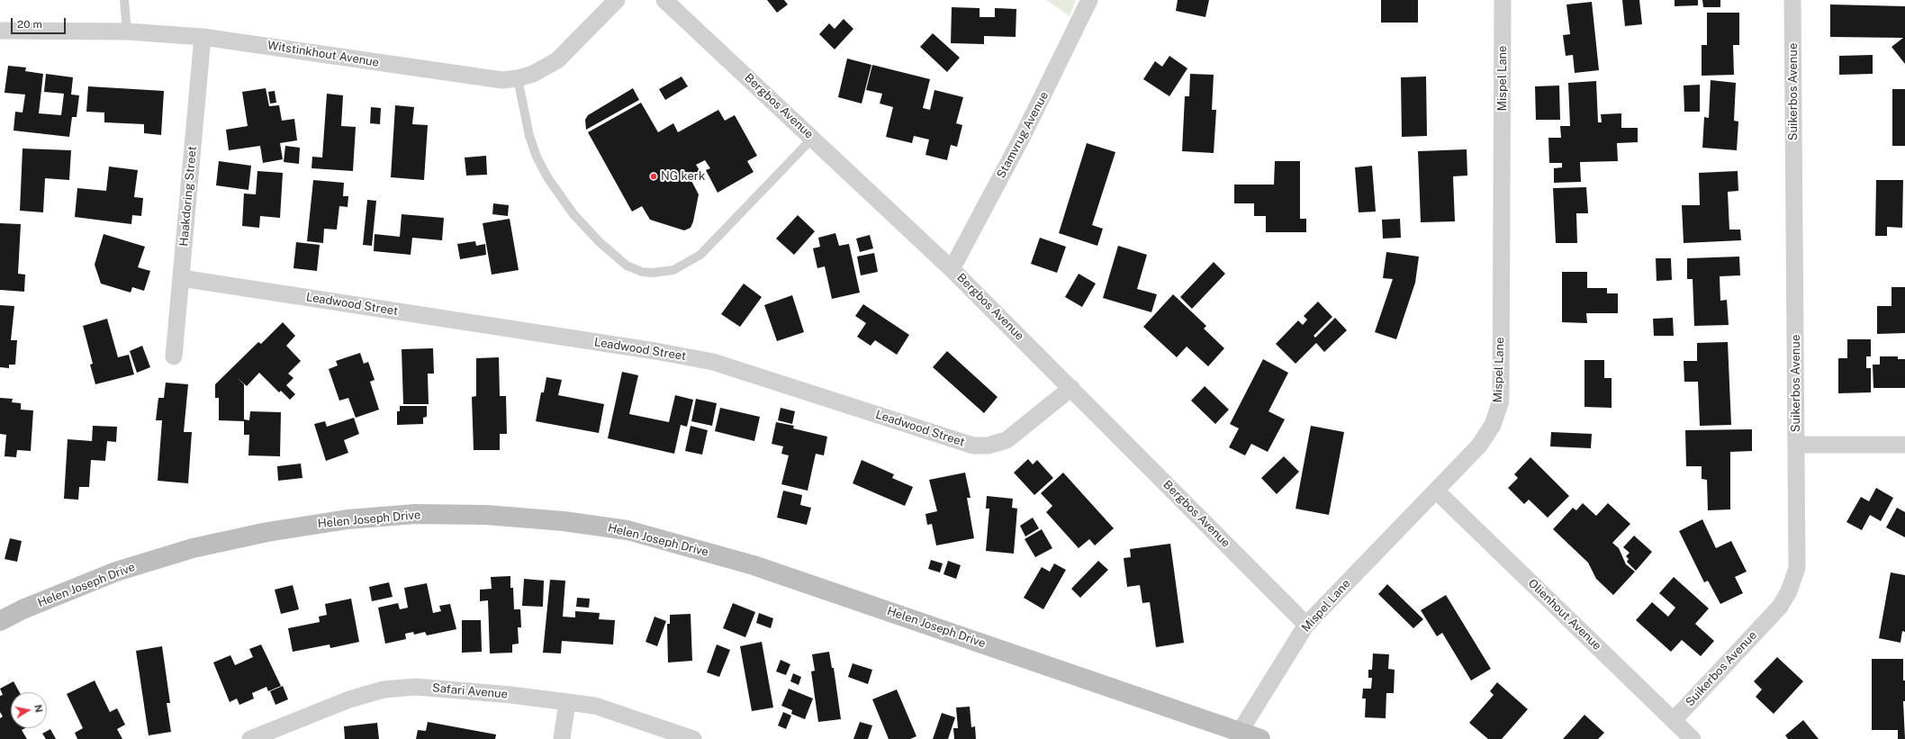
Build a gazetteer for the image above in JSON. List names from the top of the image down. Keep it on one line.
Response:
{"streets":{"street":["Witstinkhout Avenue","Mispel Lane","Suikerbos Avenue","Bergbos Avenue","Stamvrug Avenue","Haakdoring Street","Leadwood Street","Helen Joseph Drive","Olienhout Avenue","Safari Avenue"]},"crossings":[["Witstinkhout Avenue","Haakdoring Street"],["Mispel Lane","Bergbos Avenue"],["Mispel Lane","Helen Joseph Drive"],["Mispel Lane","Olienhout Avenue"],["Suikerbos Avenue","Olienhout Avenue"],["Bergbos Avenue","Stamvrug Avenue"],["Bergbos Avenue","Leadwood Street"],["Haakdoring Street","Leadwood Street"]],"places":["NG kerk"],"scale_bar":"20 m","north":"right"}
